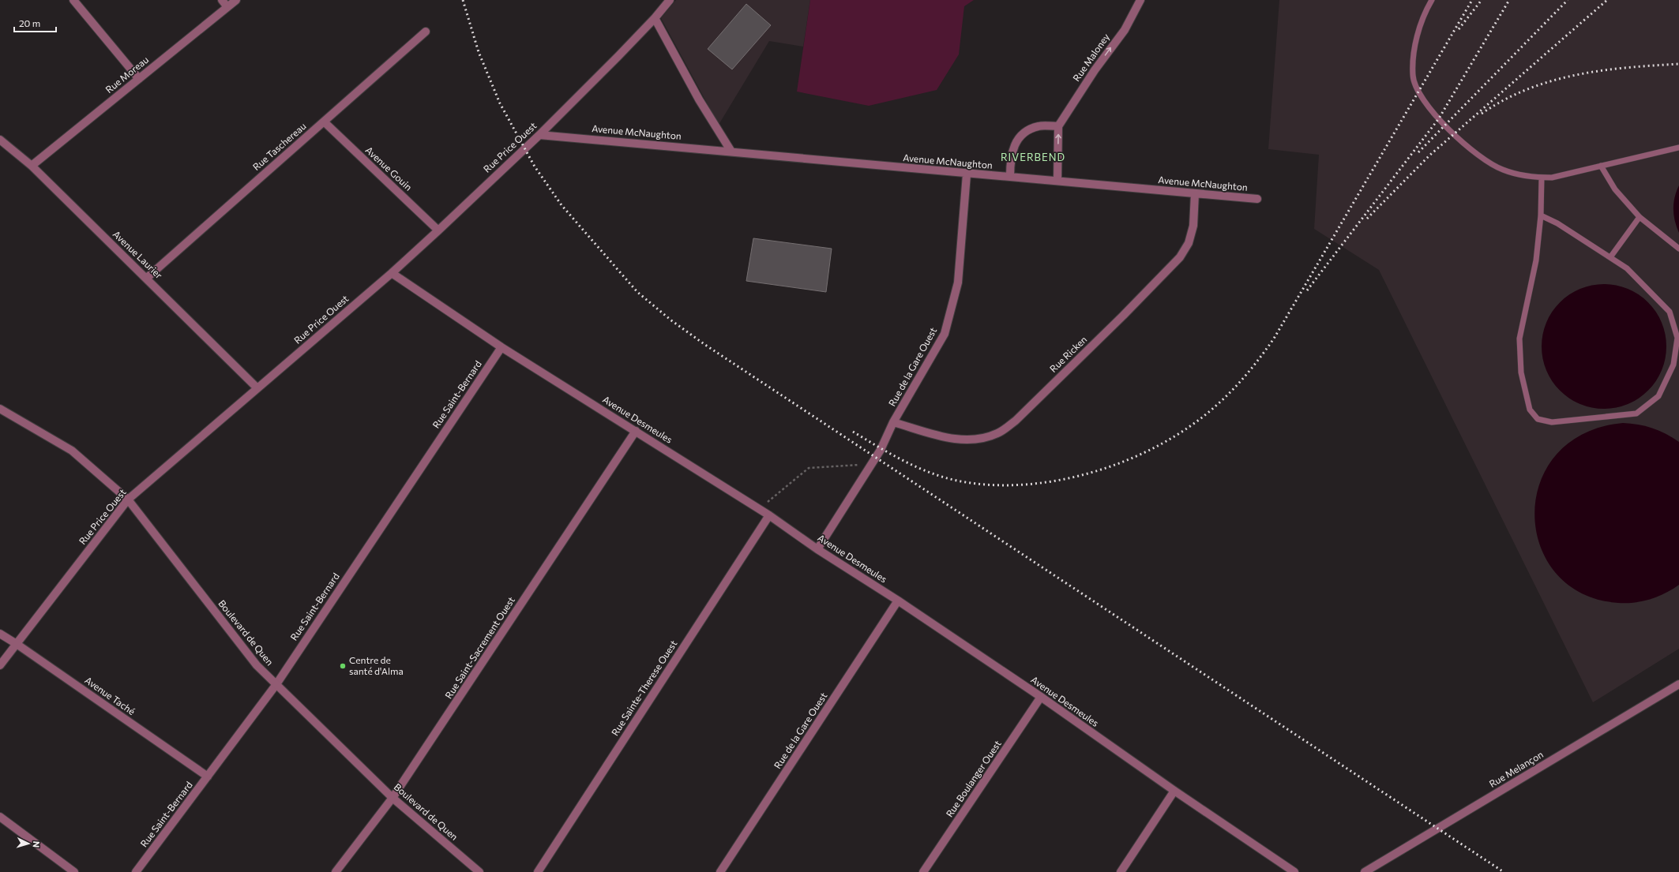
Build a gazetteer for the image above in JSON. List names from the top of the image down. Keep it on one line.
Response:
{"streets":{"street":["Rue Maloney","Rue Moreau","Avenue McNaughton","Rue Taschereau","Rue Price Ouest","Avenue Gouin","Avenue Laurier","Rue Ricken","Rue de la Gare Ouest","Rue Saint-Bernard","Avenue Desmeules","Boulevard de Quen","Rue Saint-Sacrement Ouest","Rue Sainte-Therese Ouest","Avenue Taché","Rue Melançon","Rue Boulanger Ouest"]},"crossings":[["Rue Moreau","Avenue Laurier"],["Avenue McNaughton","Rue Price Ouest"],["Avenue McNaughton","Rue Ricken"],["Avenue McNaughton","Rue de la Gare Ouest"],["Rue Taschereau","Avenue Gouin"],["Rue Taschereau","Avenue Laurier"],["Rue Price Ouest","Avenue Gouin"],["Rue Price Ouest","Avenue Laurier"],["Rue Price Ouest","Avenue Desmeules"],["Rue Price Ouest","Boulevard de Quen"],["Rue Price Ouest","Avenue Taché"],["Rue Ricken","Rue de la Gare Ouest"],["Rue de la Gare Ouest","Avenue Desmeules"],["Rue Saint-Bernard","Avenue Desmeules"],["Rue Saint-Bernard","Boulevard de Quen"],["Rue Saint-Bernard","Avenue Taché"],["Avenue Desmeules","Rue Saint-Sacrement Ouest"],["Avenue Desmeules","Rue Sainte-Therese Ouest"],["Avenue Desmeules","Rue Boulanger Ouest"],["Boulevard de Quen","Rue Saint-Sacrement Ouest"]],"one_way":["Rue Maloney"],"districts":["RIVERBEND"],"places":["Centre de santé d'Alma"],"scale_bar":"20 m","north":"right"}
